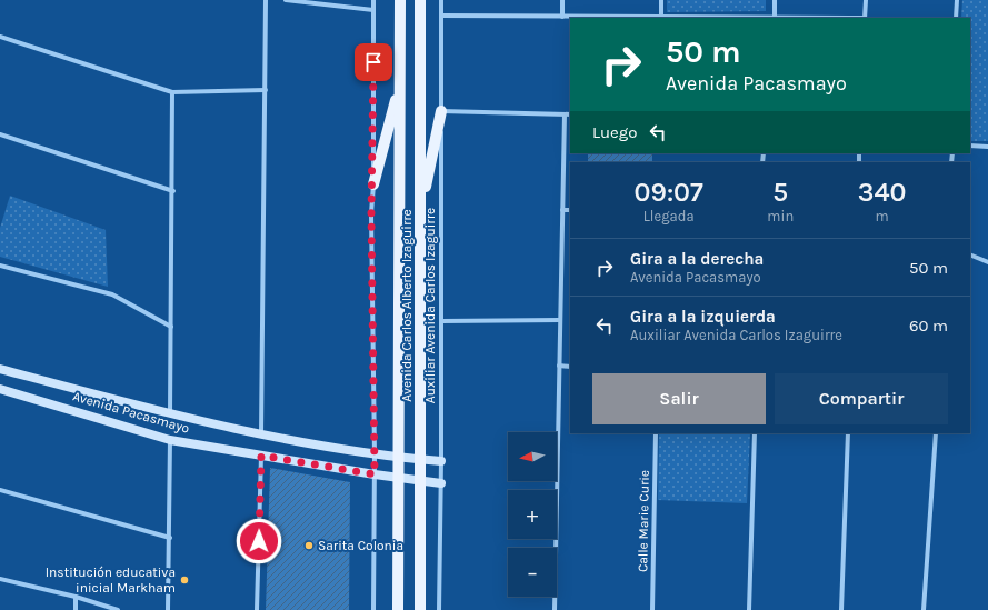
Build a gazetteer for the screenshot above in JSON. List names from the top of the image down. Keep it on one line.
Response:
{"streets":{"main road":["Avenida Carlos Alberto Izaguirre","Avenida Pacasmayo"],"street":["Auxiliar Avenida Carlos Izaguirre","Calle Marie Curie"]},"crossings":[["Avenida Carlos Alberto Izaguirre","Avenida Pacasmayo"],["Auxiliar Avenida Carlos Izaguirre","Avenida Pacasmayo"]],"places":["Sarita Colonia","Institución educativa inicial Markham"],"north":"left","page":{"turn":["50 m","Avenida Pacasmayo"],"then":"Luego","eta":["09:07","Llegada","5","min","340","m"],"list":[{"name":"Gira a la derecha","note":"Avenida Pacasmayo","value":"50 m"},{"name":"Gira a la izquierda","note":"Auxiliar Avenida Carlos Izaguirre","value":"60 m"}],"buttons":["Salir","Compartir"],"map_buttons":["+","−"]}}
